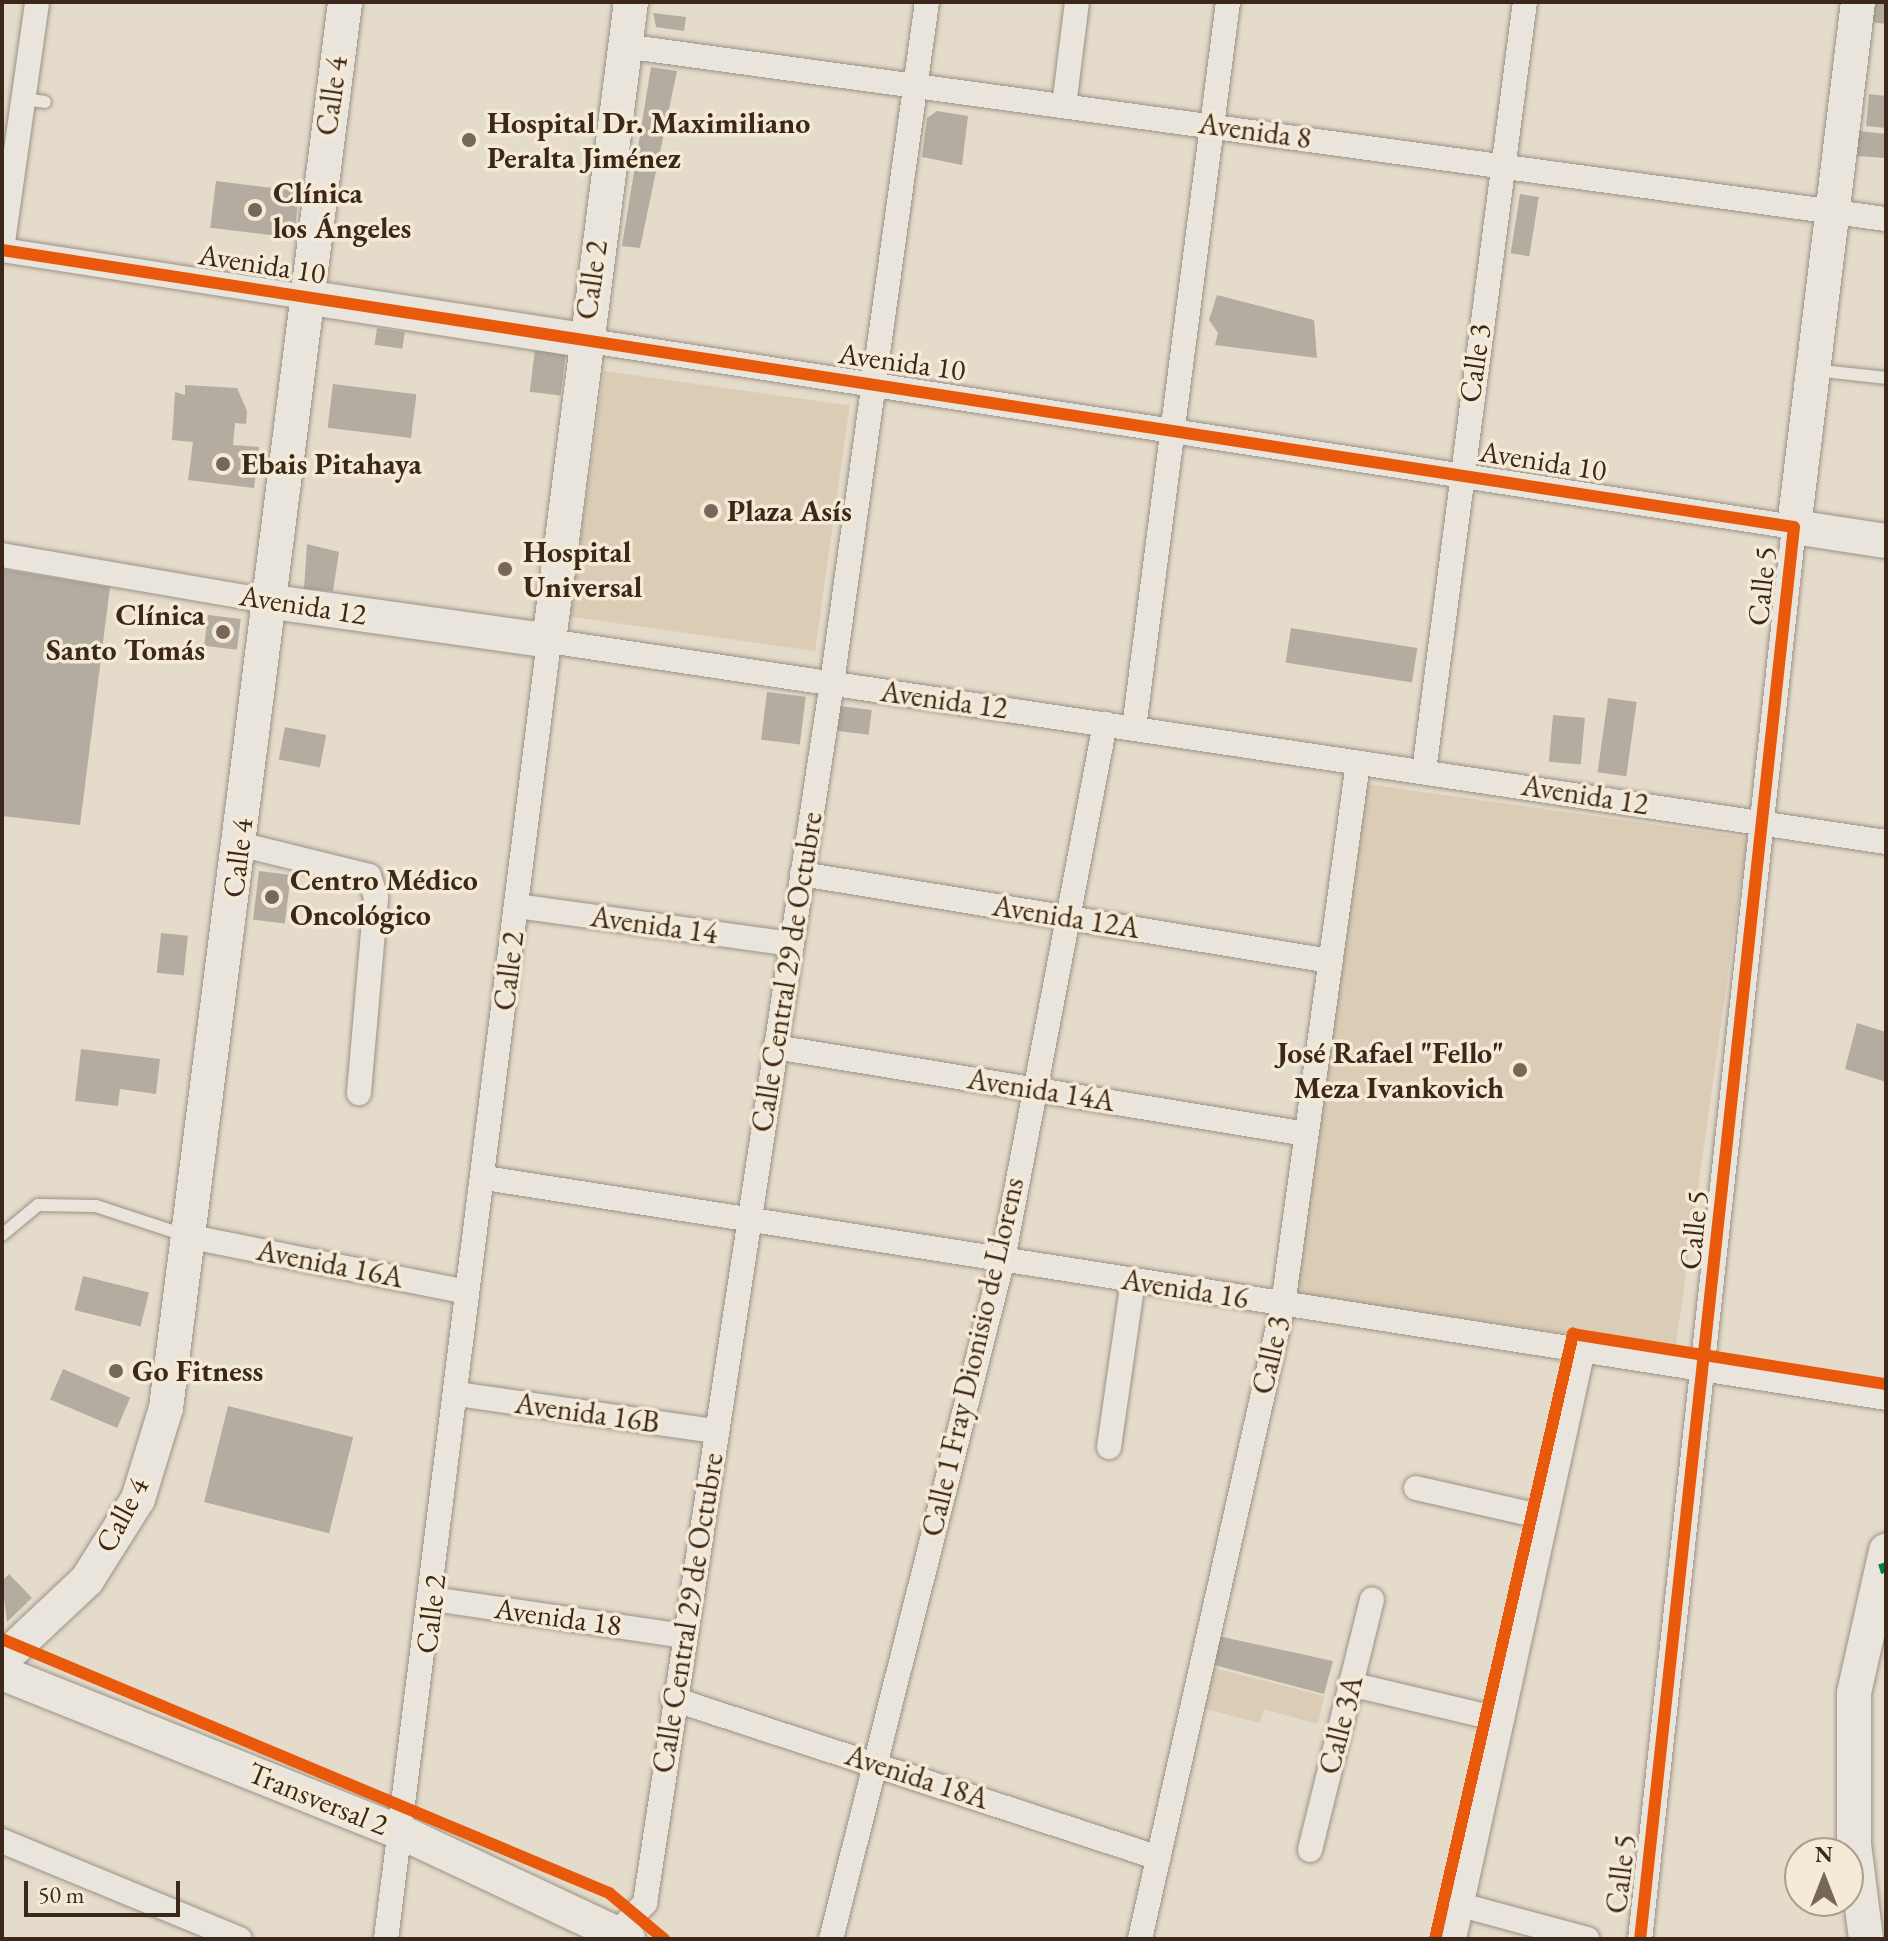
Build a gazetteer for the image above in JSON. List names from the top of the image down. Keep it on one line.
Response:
{"streets":{"street":["Calle 4","Avenida 8","Avenida 10","Calle 2","Calle 3","Calle 5","Avenida 12","Avenida 12A","Avenida 14","Calle Central 29 de Octubre","Avenida 14A","Avenida 16A","Avenida 16","Calle 1 Fray Dionisio de Llorens","Avenida 16B","Avenida 18","Calle 3A","Avenida 18A","Transversal 2"]},"crossings":[["Calle 4","Avenida 10"],["Calle 4","Avenida 12"],["Calle 4","Avenida 16A"],["Avenida 8","Calle 2"],["Avenida 8","Calle 3"],["Avenida 8","Calle 5"],["Avenida 8","Calle Central 29 de Octubre"],["Avenida 10","Calle 2"],["Avenida 10","Calle 3"],["Avenida 10","Calle 5"],["Avenida 10","Calle Central 29 de Octubre"],["Calle 2","Avenida 12"],["Calle 2","Avenida 14"],["Calle 2","Avenida 16A"],["Calle 2","Avenida 16"],["Calle 2","Avenida 16B"],["Calle 2","Avenida 18"],["Calle 2","Transversal 2"],["Calle 3","Avenida 12"],["Calle 3","Avenida 12A"],["Calle 3","Avenida 14A"],["Calle 3","Avenida 16"],["Calle 3","Avenida 18A"],["Calle 5","Avenida 12"],["Calle 5","Avenida 16"],["Avenida 12","Calle Central 29 de Octubre"],["Avenida 12","Calle 1 Fray Dionisio de Llorens"],["Avenida 12A","Calle Central 29 de Octubre"],["Avenida 12A","Calle 1 Fray Dionisio de Llorens"],["Avenida 14","Calle Central 29 de Octubre"],["Calle Central 29 de Octubre","Avenida 14A"],["Calle Central 29 de Octubre","Avenida 16"],["Calle Central 29 de Octubre","Avenida 16B"],["Calle Central 29 de Octubre","Avenida 18"],["Calle Central 29 de Octubre","Avenida 18A"],["Calle Central 29 de Octubre","Transversal 2"],["Avenida 14A","Calle 1 Fray Dionisio de Llorens"],["Avenida 16","Calle 1 Fray Dionisio de Llorens"],["Calle 1 Fray Dionisio de Llorens","Avenida 18A"]],"places":["Hospital Dr. Maximiliano Peralta Jiménez","Clínica los Ángeles","Ebais Pitahaya","Plaza Asís","Hospital Universal","Clínica Santo Tomás","Centro Médico Oncológico","José Rafael \"Fello\" Meza Ivankovich","Go Fitness"],"scale_bar":"50 m","north":"top"}
